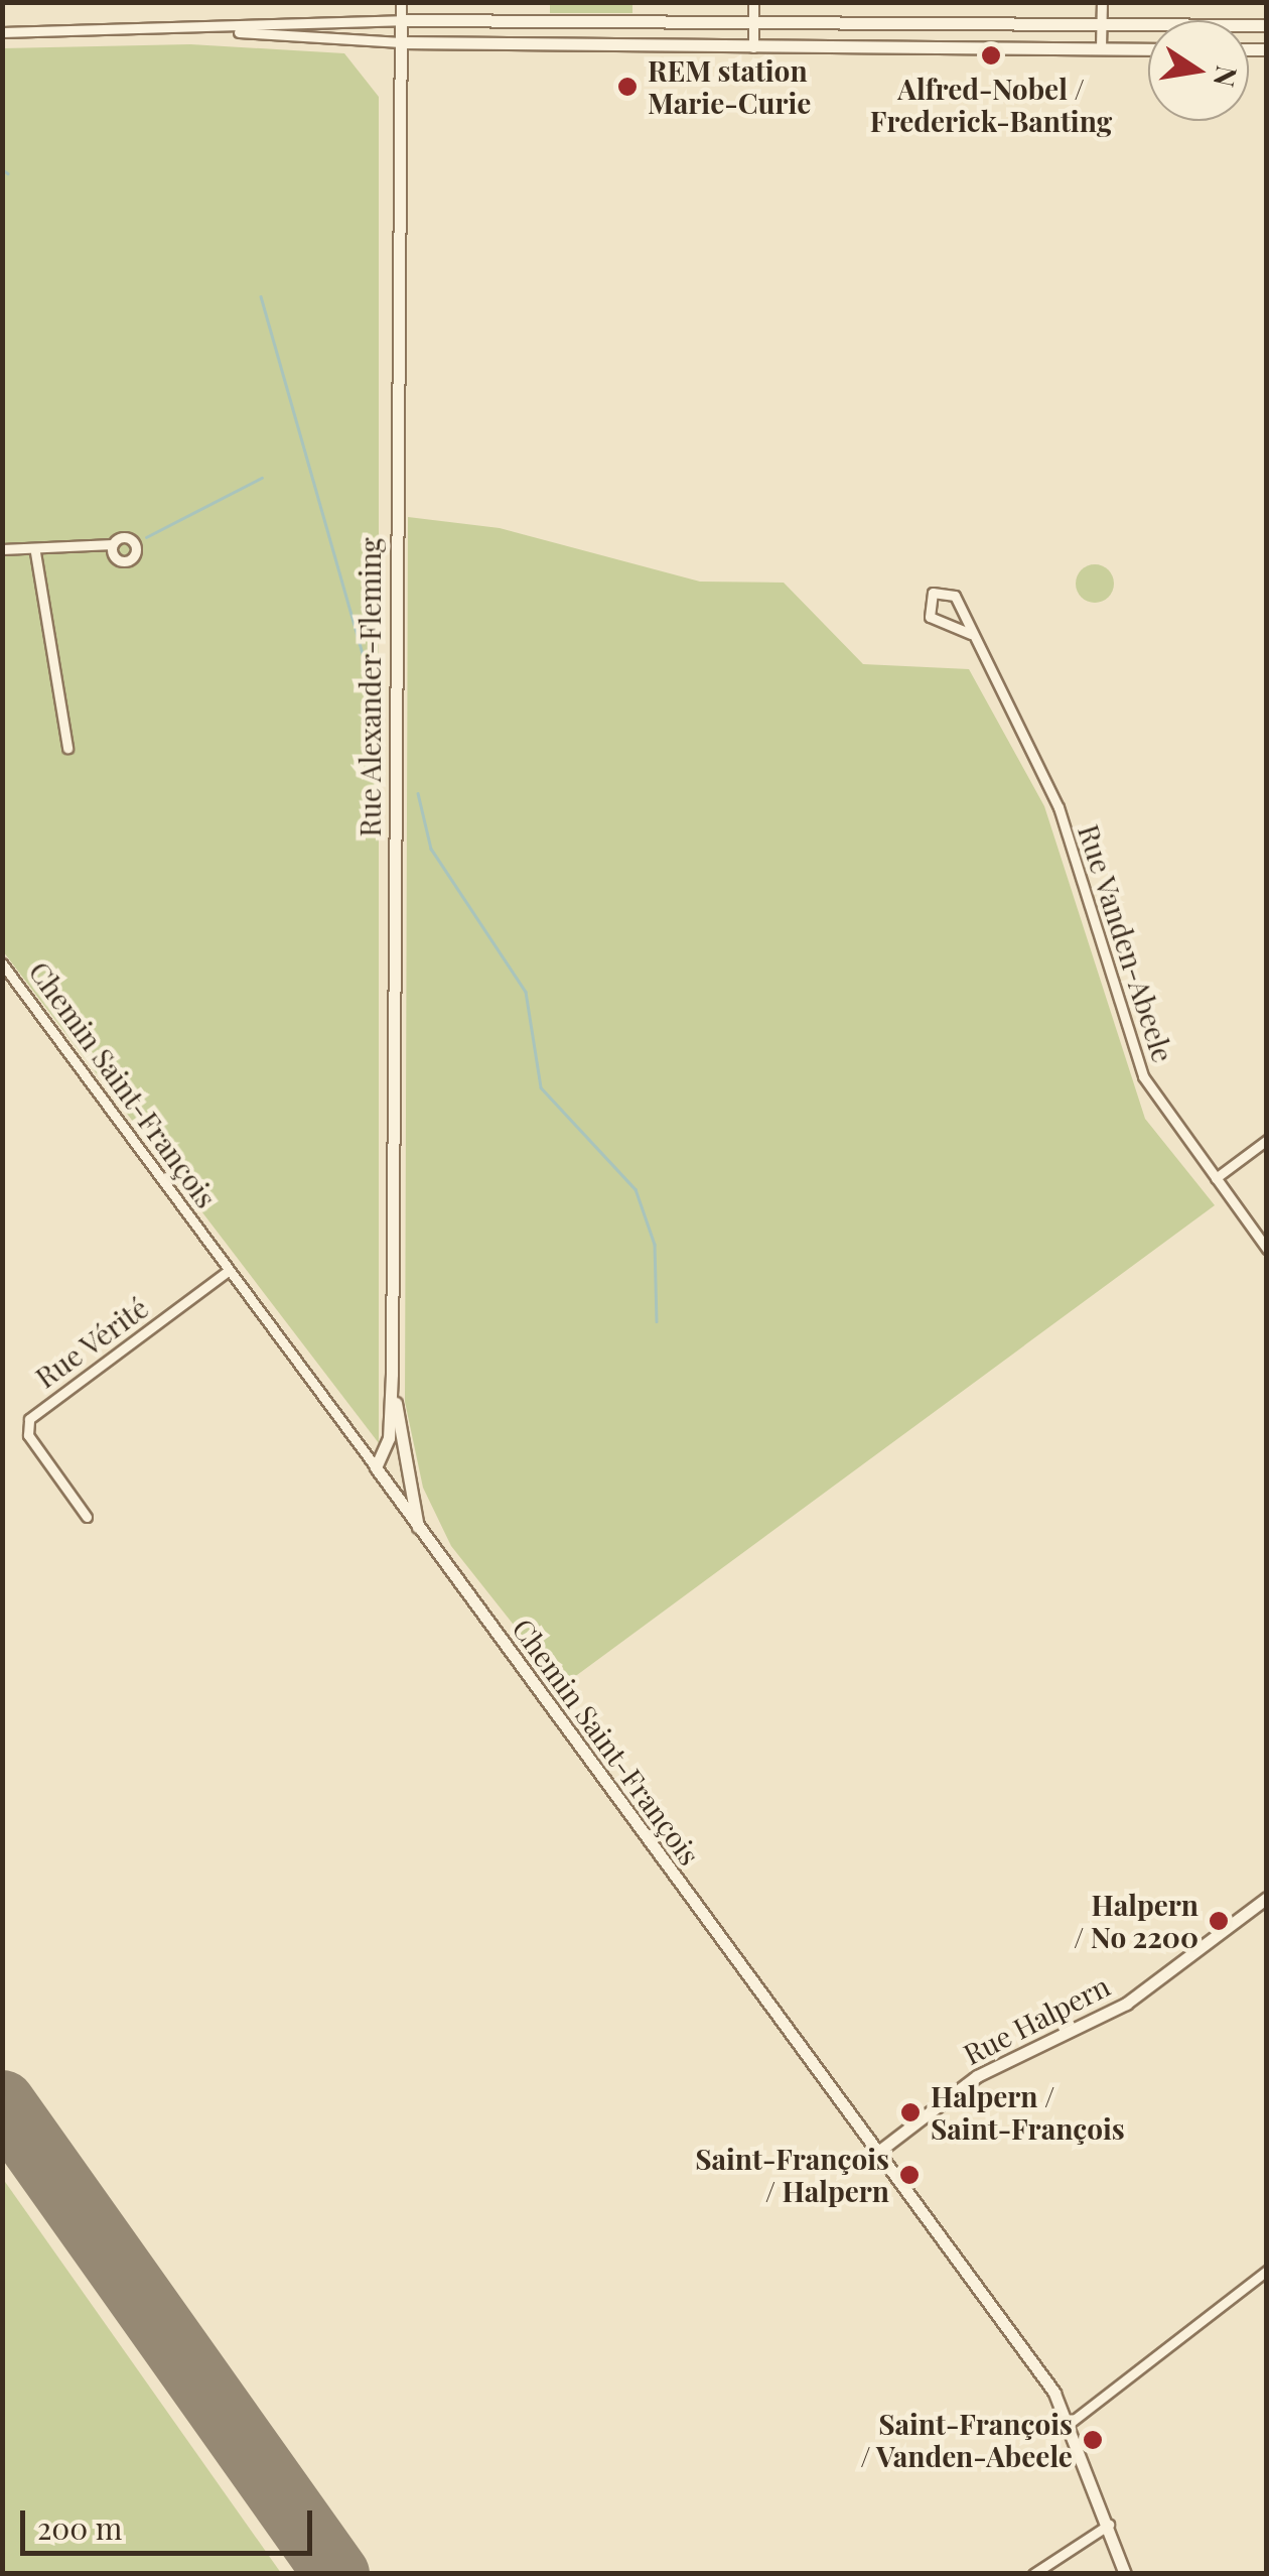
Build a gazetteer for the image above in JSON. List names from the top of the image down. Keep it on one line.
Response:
{"streets":{"street":["Rue Alexander-Fleming","Rue Vanden-Abeele","Chemin Saint-François","Rue Vérité","Rue Halpern"]},"crossings":[["Rue Alexander-Fleming","Chemin Saint-François"],["Chemin Saint-François","Rue Vérité"],["Chemin Saint-François","Rue Halpern"]],"places":["Alfred-Nobel / Frederick-Banting","REM station Marie-Curie","Halpern / No 2200","Halpern / Saint-François","Saint-François / Halpern","Saint-François / Vanden-Abeele"],"scale_bar":"200 m","north":"right"}
